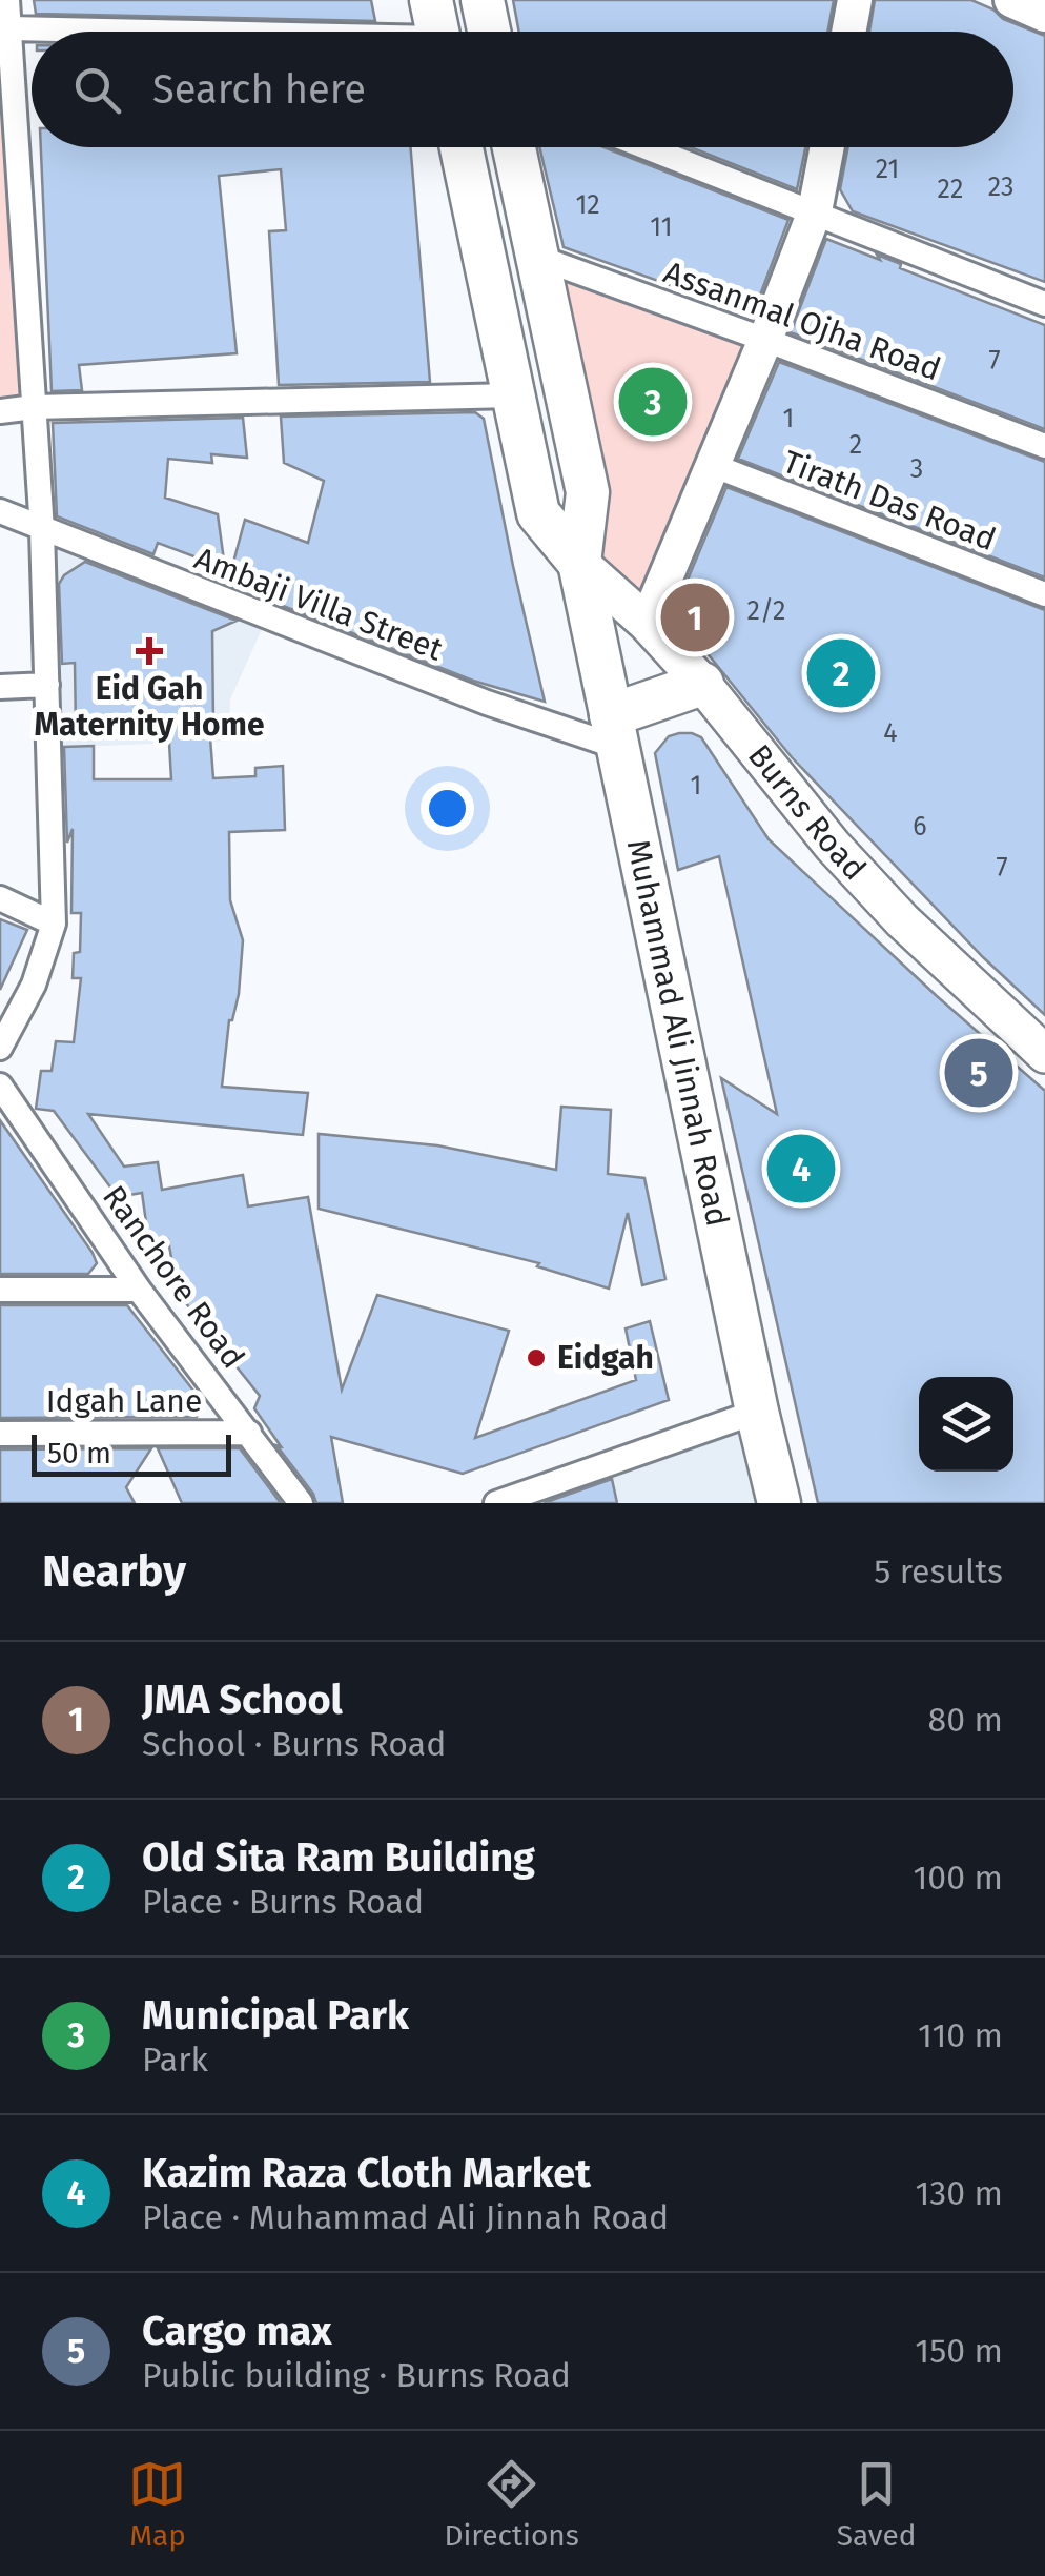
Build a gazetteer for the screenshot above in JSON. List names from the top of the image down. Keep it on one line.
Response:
{"streets":{"highway":["Muhammad Ali Jinnah Road"],"main road":["Burns Road"],"street":["Assanmal Ojha Road","Tirath Das Road","Ambaji Villa Street","Ranchore Road","Idgah Lane"]},"crossings":[["Assanmal Ojha Road","Muhammad Ali Jinnah Road"],["Ambaji Villa Street","Muhammad Ali Jinnah Road"],["Burns Road","Muhammad Ali Jinnah Road"],["Ranchore Road","Idgah Lane"]],"places":{"health":["Eid Gah Maternity Home"],"other":["Eidgah"]},"house_numbers":["21","23","22","12","11","7","1","2","3","2/2","4","1","6","7"],"scale_bar":"50 m","page":{"search":"Search here","pins":["3","1","2","5","4"],"scale":"50 m","heading":["Nearby","5 results"],"list":[{"mark":"1","name":"JMA School","note":"School · Burns Road","value":"80 m"},{"mark":"2","name":"Old Sita Ram Building","note":"Place · Burns Road","value":"100 m"},{"mark":"3","name":"Municipal Park","note":"Park","value":"110 m"},{"mark":"4","name":"Kazim Raza Cloth Market","note":"Place · Muhammad Ali Jinnah Road","value":"130 m"},{"mark":"5","name":"Cargo max","note":"Public building · Burns Road","value":"150 m"}],"nav":["Map","Directions","Saved"]}}
